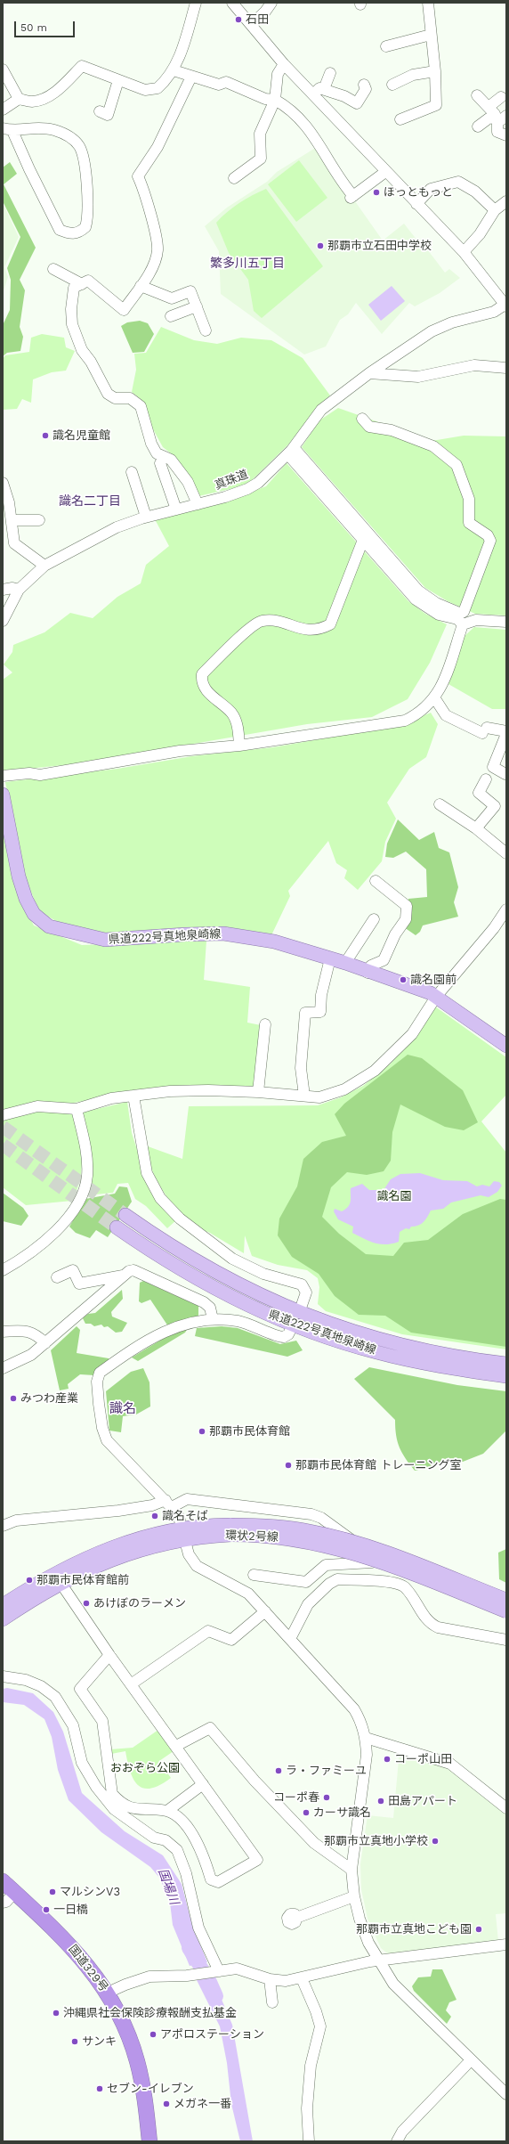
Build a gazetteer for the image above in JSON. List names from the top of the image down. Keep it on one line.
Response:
{"streets":{"highway":["国道329号"],"main road":["県道222号真地泉崎線","環状2号線"],"street":["真珠道"]},"districts":["繁多川五丁目","識名二丁目","識名"],"water":["国場川"],"parks":["識名園","おおぞら公園"],"places":["石田","ほっともっと","那覇市立石田中学校","識名児童館","識名園前","みつわ産業","那覇市民体育館","那覇市民体育館 トレーニング室","識名そば","那覇市民体育館前","あけぼのラーメン","コーポ山田","ラ・ファミーユ","コーポ春","田島アパート","カーサ識名","那覇市立真地小学校","マルシンV3","一日橋","那覇市立真地こども園","沖縄県社会保険診療報酬支払基金","アポロステーション","サンキ","セブン-イレブン","メガネ一番"],"scale_bar":"50 m"}
